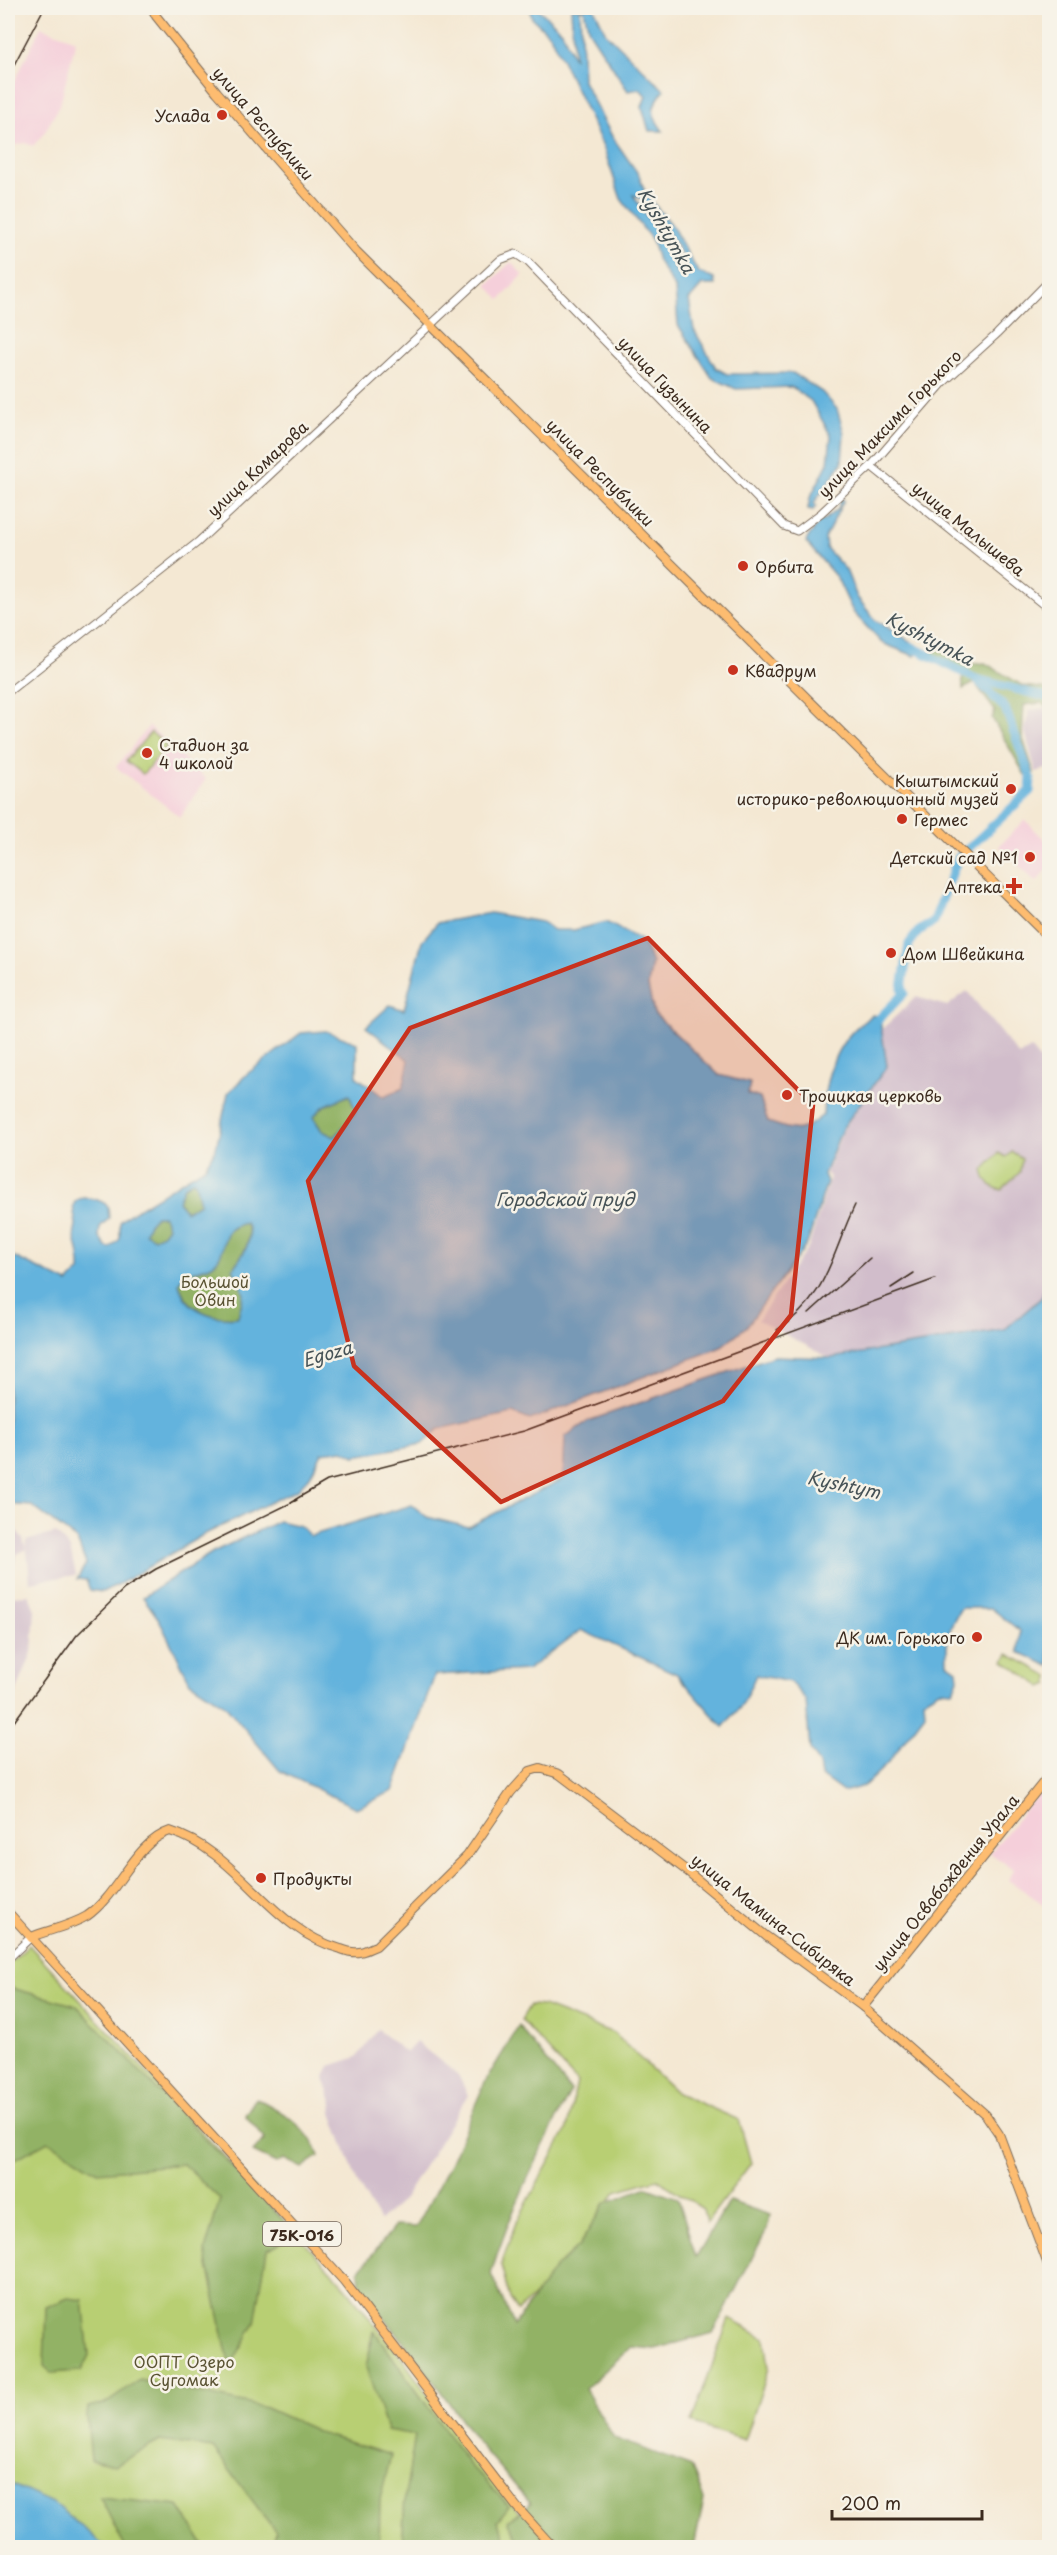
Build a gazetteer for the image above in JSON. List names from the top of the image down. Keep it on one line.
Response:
{"streets":{"main road":["улица Республики","улица Освобождения Урала","улица Мамина-Сибиряка","75К-016"],"street":["улица Гузынина","улица Максима Горького","улица Комарова","улица Малышева"]},"crossings":[["улица Республики","улица Комарова"],["улица Гузынина","улица Максима Горького"],["улица Гузынина","улица Комарова"],["улица Максима Горького","улица Малышева"],["улица Освобождения Урала","улица Мамина-Сибиряка"],["улица Мамина-Сибиряка","75К-016"]],"water":["Kyshtymka","Городской пруд","Egoza","Kyshtym"],"parks":["Большой Овин","ООПТ Озеро Сугомак"],"places":{"other":["Услада","Орбита","Квадрум","Стадион за 4 школой","Кыштымский историко-революционный музей","Гермес","Детский сад №1","Дом Швейкина","Троицкая церковь","ДК им. Горького","Продукты"],"health":["Аптека"]},"scale_bar":"200 m"}
